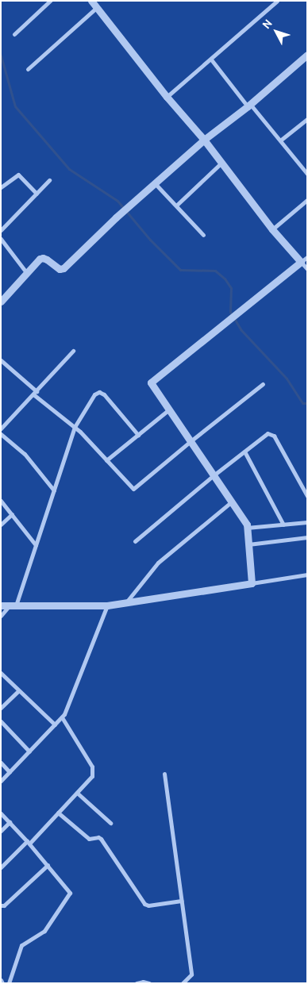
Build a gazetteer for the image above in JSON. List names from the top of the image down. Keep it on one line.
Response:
{"north":"top left"}
